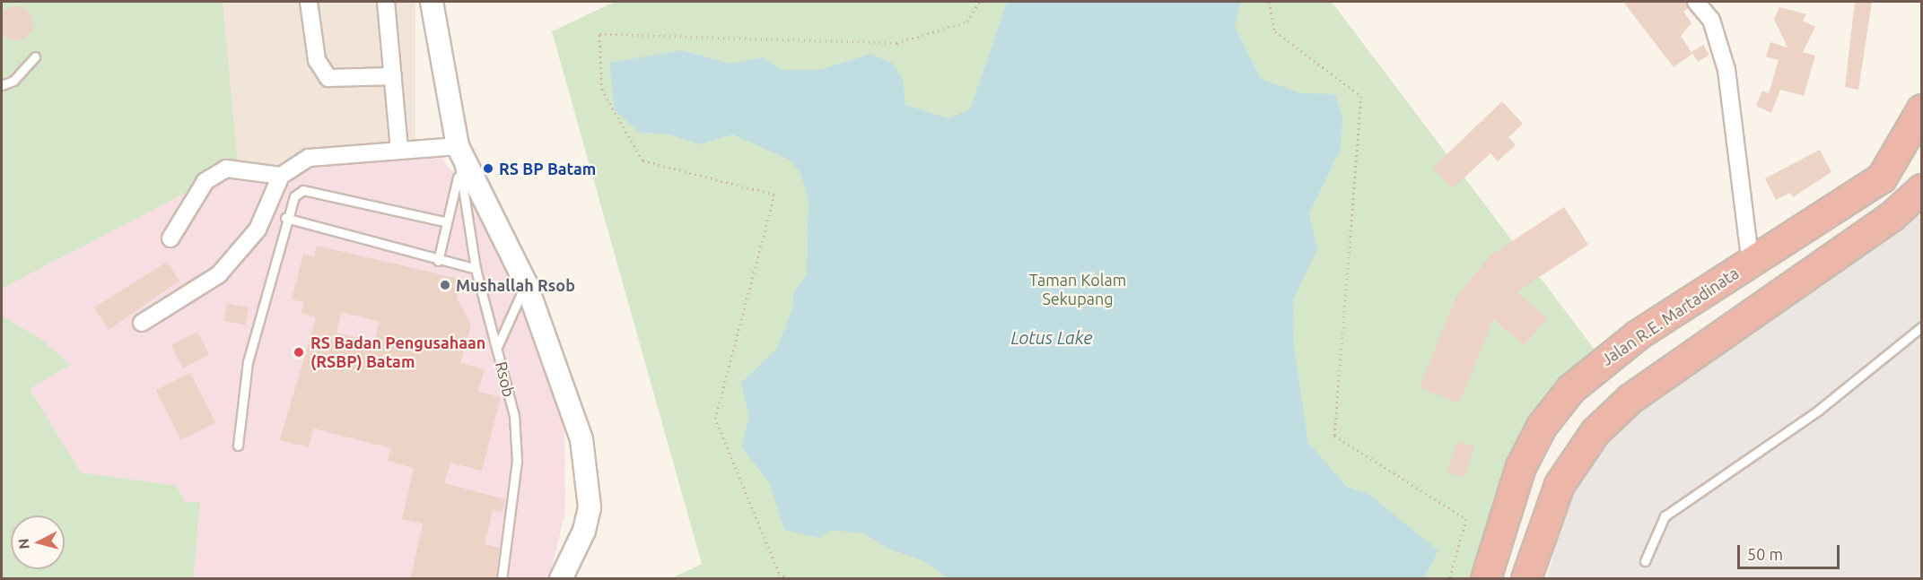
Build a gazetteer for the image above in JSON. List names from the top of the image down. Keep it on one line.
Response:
{"streets":{"highway":["Jalan R.E. Martadinata"],"lane":["Rsob"]},"water":["Lotus Lake"],"parks":["Taman Kolam Sekupang"],"places":["RS BP Batam","Mushallah Rsob","RS Badan Pengusahaan (RSBP) Batam"],"scale_bar":"50 m","north":"left"}
